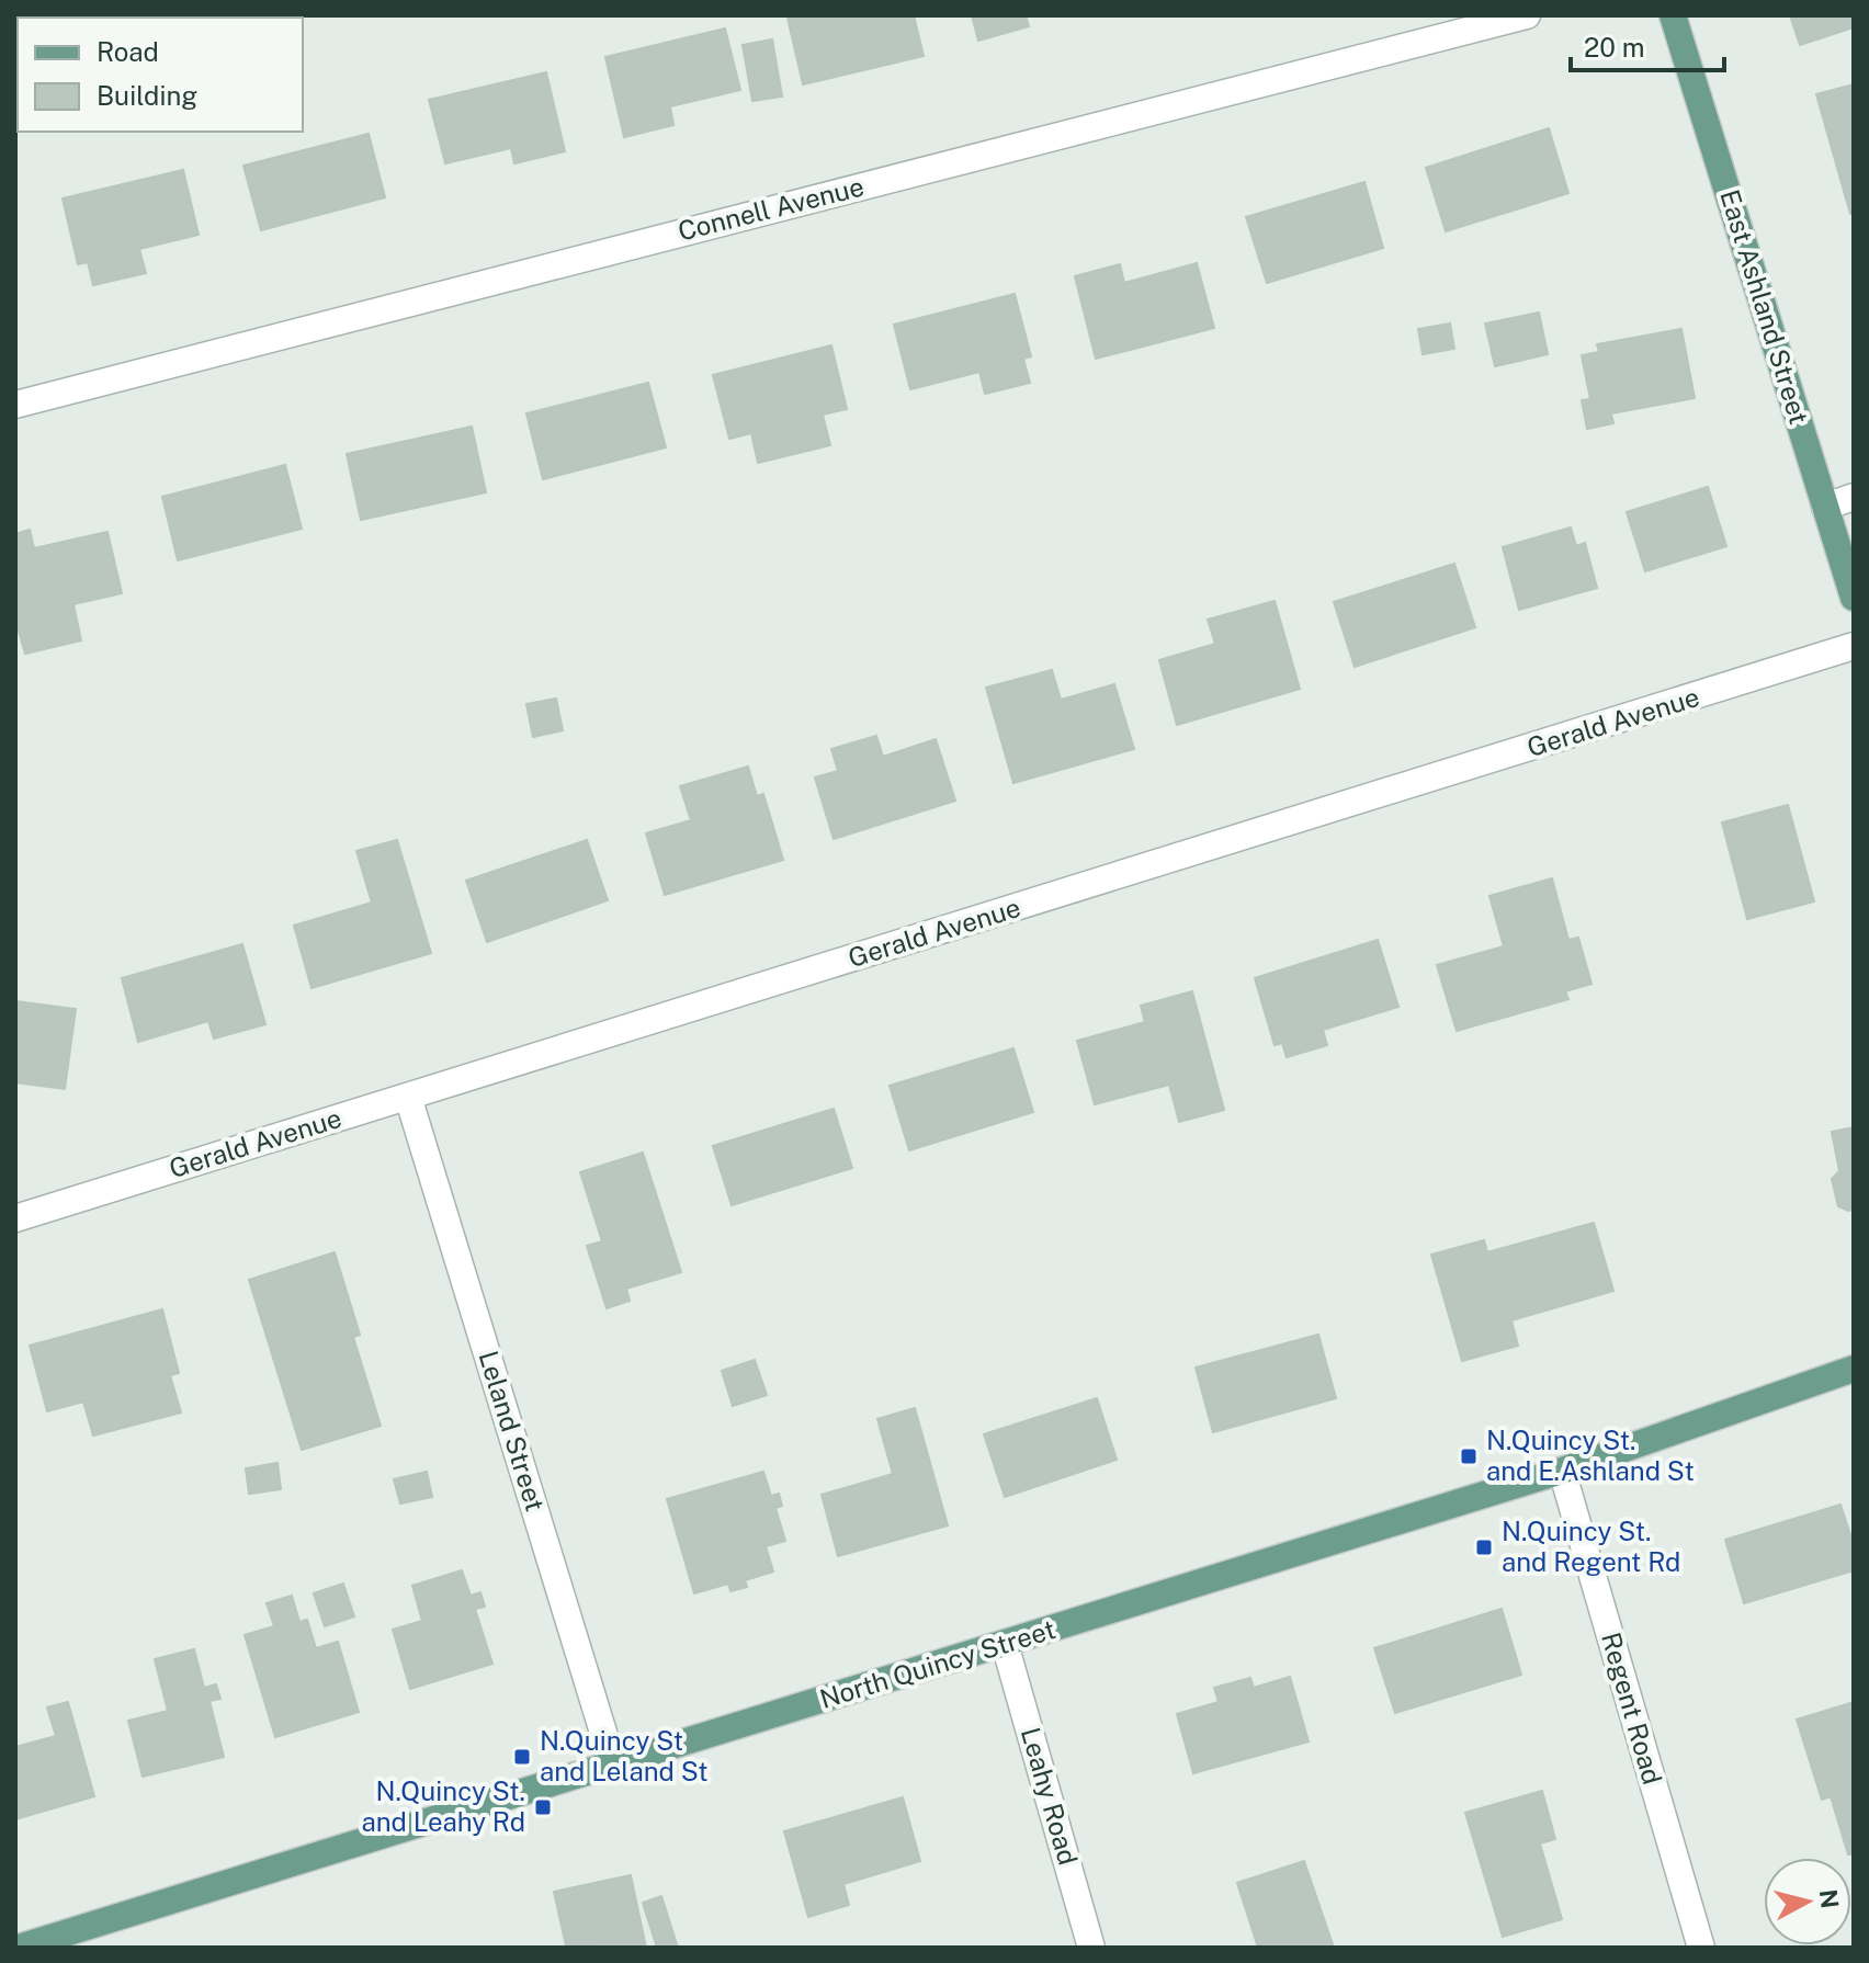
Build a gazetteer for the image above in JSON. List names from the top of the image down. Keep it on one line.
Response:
{"streets":{"main road":["East Ashland Street","North Quincy Street"],"street":["Connell Avenue","Gerald Avenue","Leland Street","Regent Road","Leahy Road"]},"crossings":[["Gerald Avenue","Leland Street"],["Leland Street","North Quincy Street"],["North Quincy Street","Regent Road"],["North Quincy Street","Leahy Road"]],"places":{"transit":["N.Quincy St. and E.Ashland St","N.Quincy St. and Regent Rd","N.Quincy St and Leland St","N.Quincy St. and Leahy Rd"]},"legend":["Road","Building"],"scale_bar":"20 m","north":"right"}
